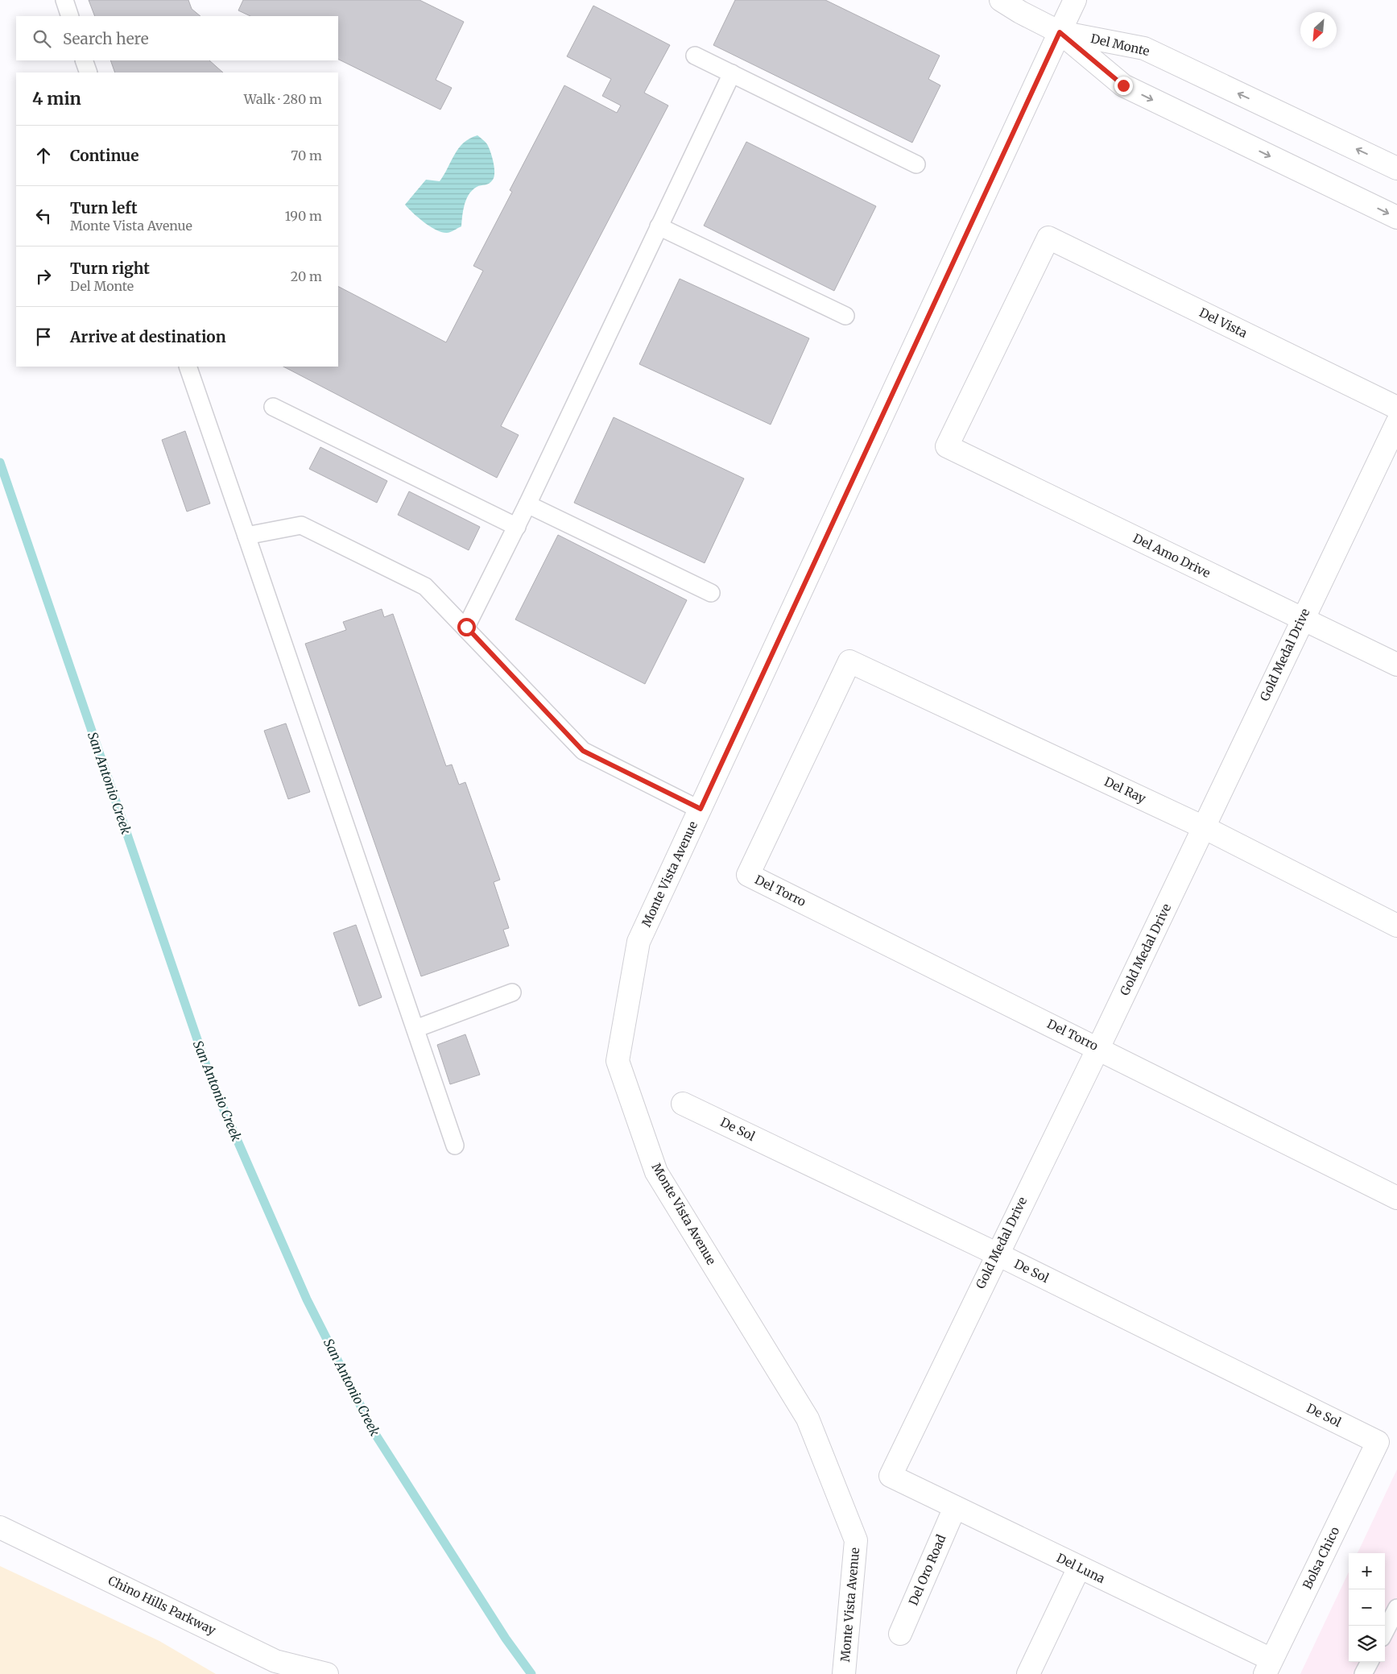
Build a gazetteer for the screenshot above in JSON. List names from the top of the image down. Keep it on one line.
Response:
{"streets":{"street":["Del Monte","Del Vista","Del Amo Drive","Gold Medal Drive","Del Ray","Monte Vista Avenue","Del Torro","De Sol","Bolsa Chico","Del Luna","Del Oro Road","Chino Hills Parkway"]},"crossings":[["Del Monte","Monte Vista Avenue"],["Del Vista","Del Amo Drive"],["Del Amo Drive","Gold Medal Drive"],["Gold Medal Drive","Del Ray"],["Gold Medal Drive","Del Torro"],["Gold Medal Drive","De Sol"],["Gold Medal Drive","Del Luna"],["Del Ray","Del Torro"],["De Sol","Bolsa Chico"],["Bolsa Chico","Del Luna"],["Del Luna","Del Oro Road"]],"water":["San Antonio Creek"],"north":"bottom left","page":{"search":"Search here","heading":["4 min","Walk · 280 m"],"list":[["Continue","70 m"],["Turn left","Monte Vista Avenue","190 m"],["Turn right","Del Monte","20 m"],"Arrive at destination"],"map_buttons":["+","−"]}}
